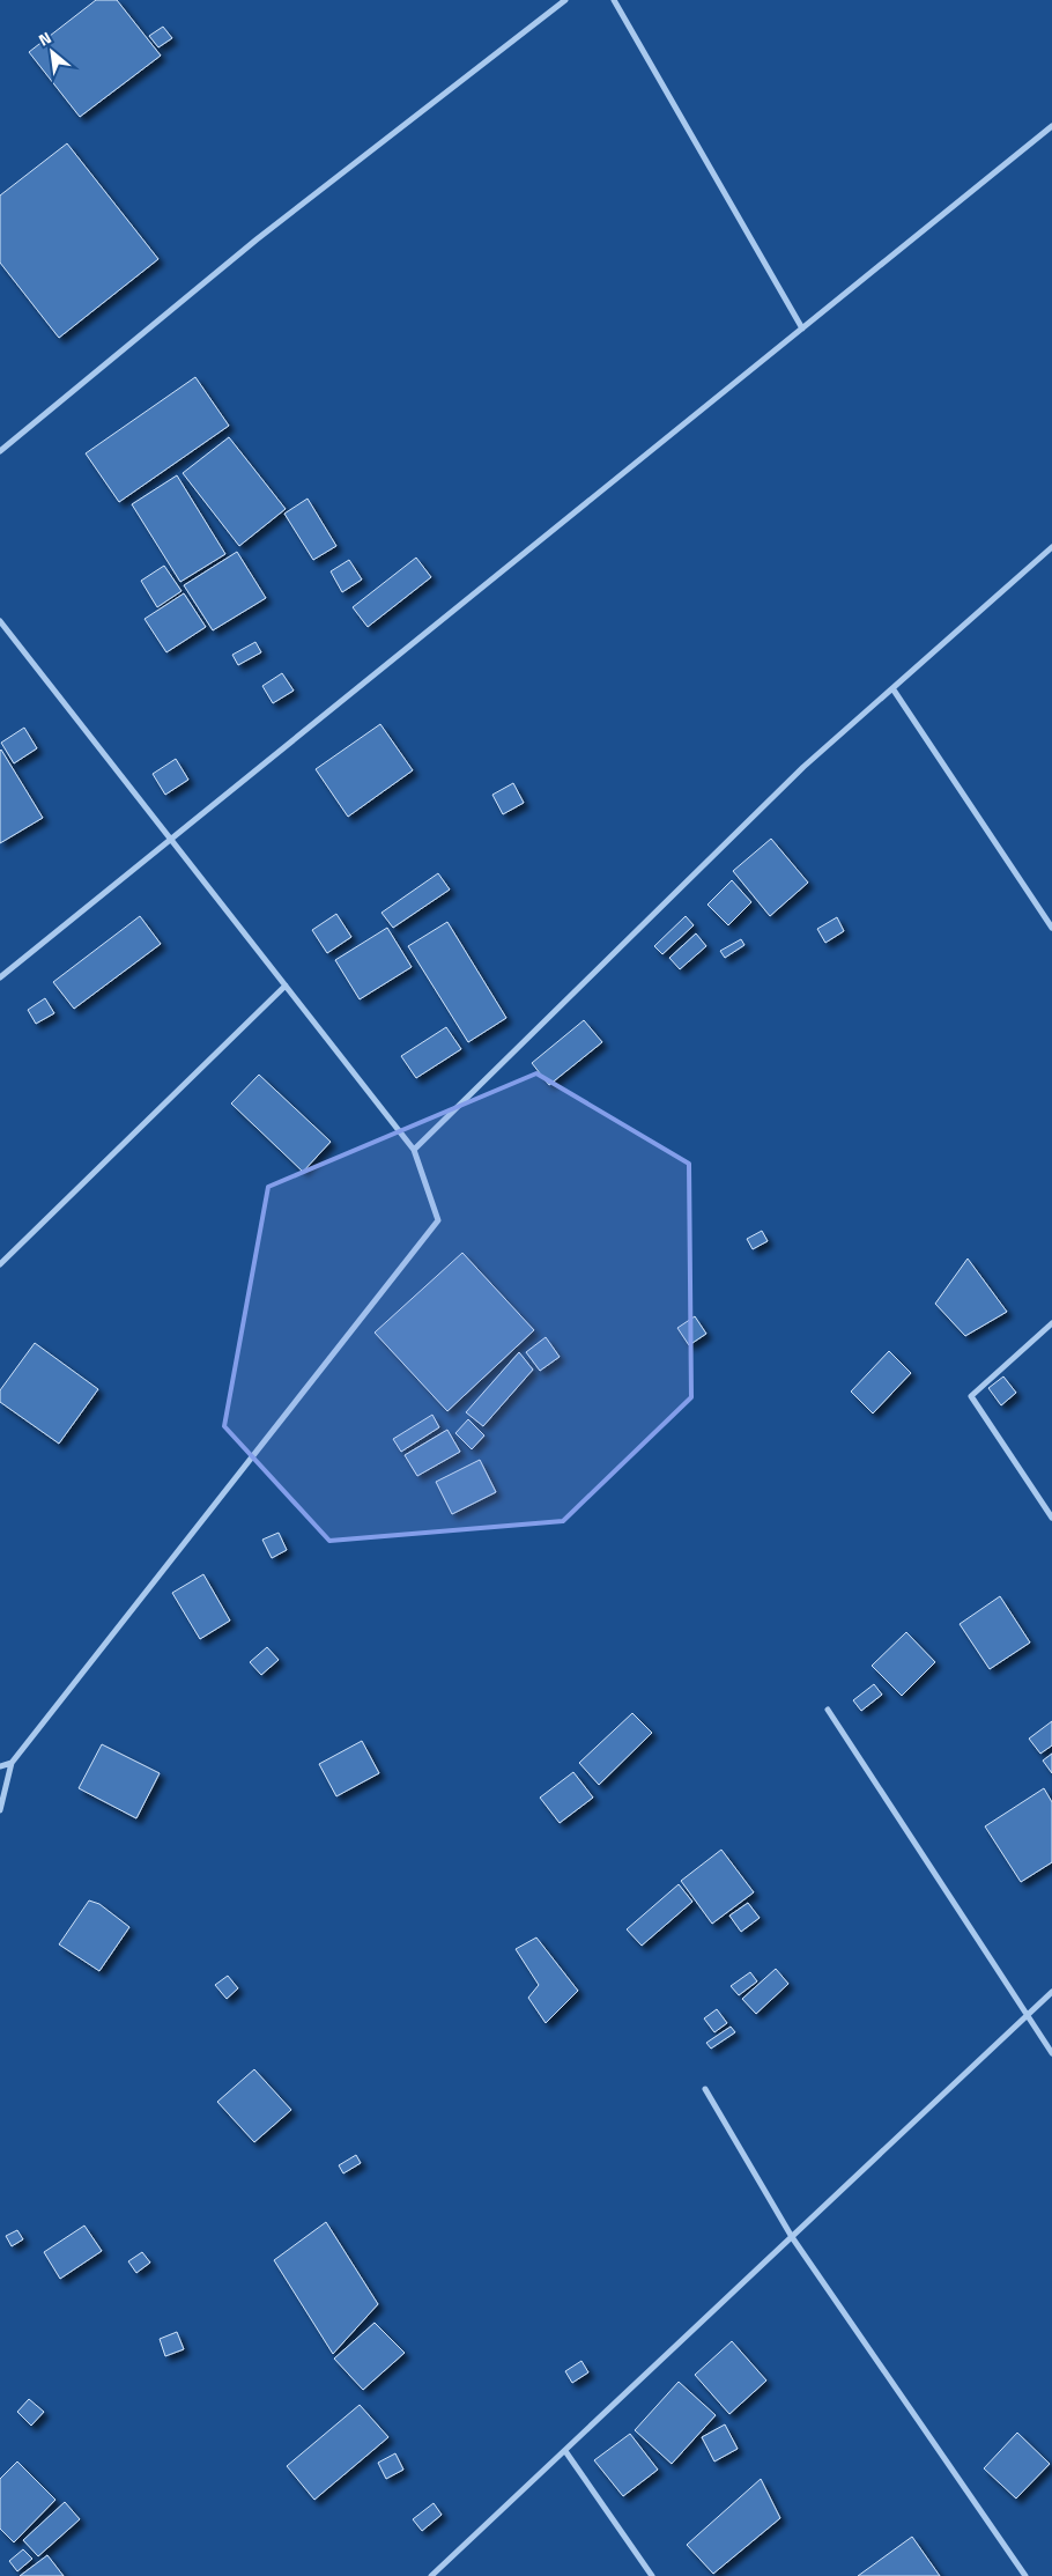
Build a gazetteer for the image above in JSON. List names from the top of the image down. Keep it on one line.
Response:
{"north":"top left"}
